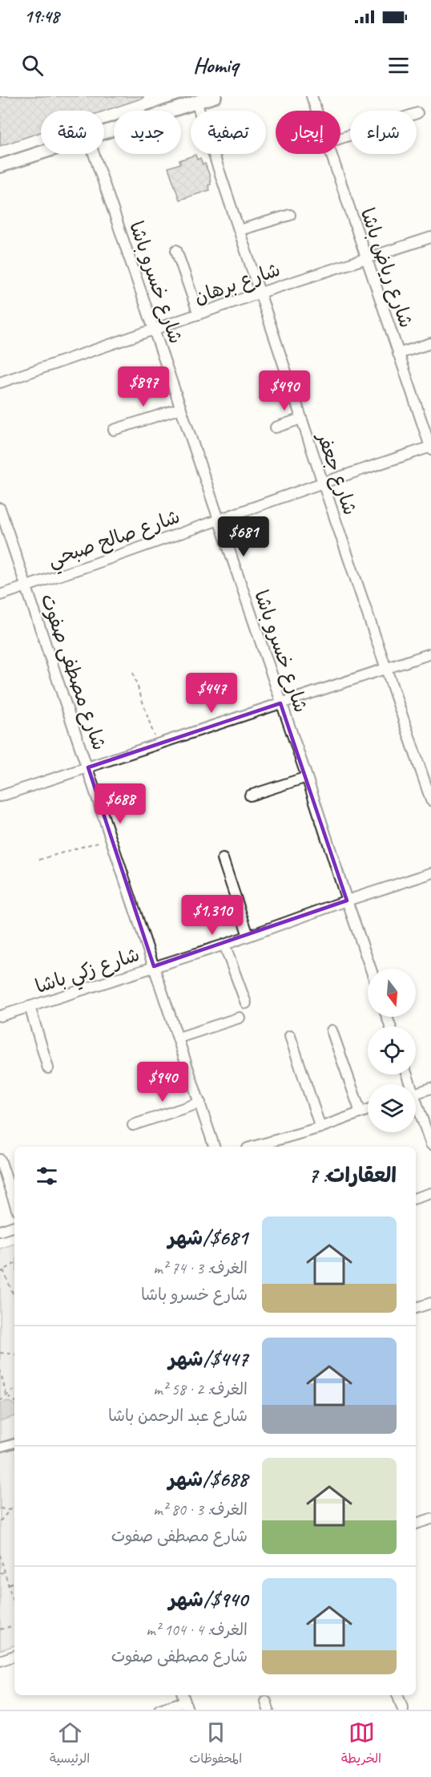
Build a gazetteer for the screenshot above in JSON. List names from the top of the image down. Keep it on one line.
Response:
{"streets":{"street":["شارع رياض باشا","شارع خسرو باشا","شارع برهان","شارع جعفر","شارع صالح صبحي","شارع مصطفى صفوت","شارع زكي باشا"]},"crossings":[["شارع رياض باشا","شارع برهان"],["شارع رياض باشا","شارع صالح صبحي"],["شارع خسرو باشا","شارع برهان"],["شارع خسرو باشا","شارع صالح صبحي"],["شارع خسرو باشا","شارع زكي باشا"],["شارع برهان","شارع جعفر"],["شارع جعفر","شارع صالح صبحي"],["شارع صالح صبحي","شارع مصطفى صفوت"],["شارع مصطفى صفوت","شارع زكي باشا"]],"north":"bottom","page":{"status":"19:48","header":"Homiq","chip":["شراء","إيجار","تصفية","جديد","شقة"],"price":["$897","$490","$681","$447","$688","$1,310","$940"],"heading":"العقارات: 7","list":[{"name":"$681/شهر","note":"الغرف: 3 · 74 m² · شارع خسرو باشا"},{"name":"$447/شهر","note":"الغرف: 2 · 58 m² · شارع عبد الرحمن باشا"},{"name":"$688/شهر","note":"الغرف: 3 · 80 m² · شارع مصطفى صفوت"},{"name":"$940/شهر","note":"الغرف: 4 · 104 m² · شارع مصطفى صفوت"}],"tabs":["الخريطة","المحفوظات","الرئيسية"]}}
